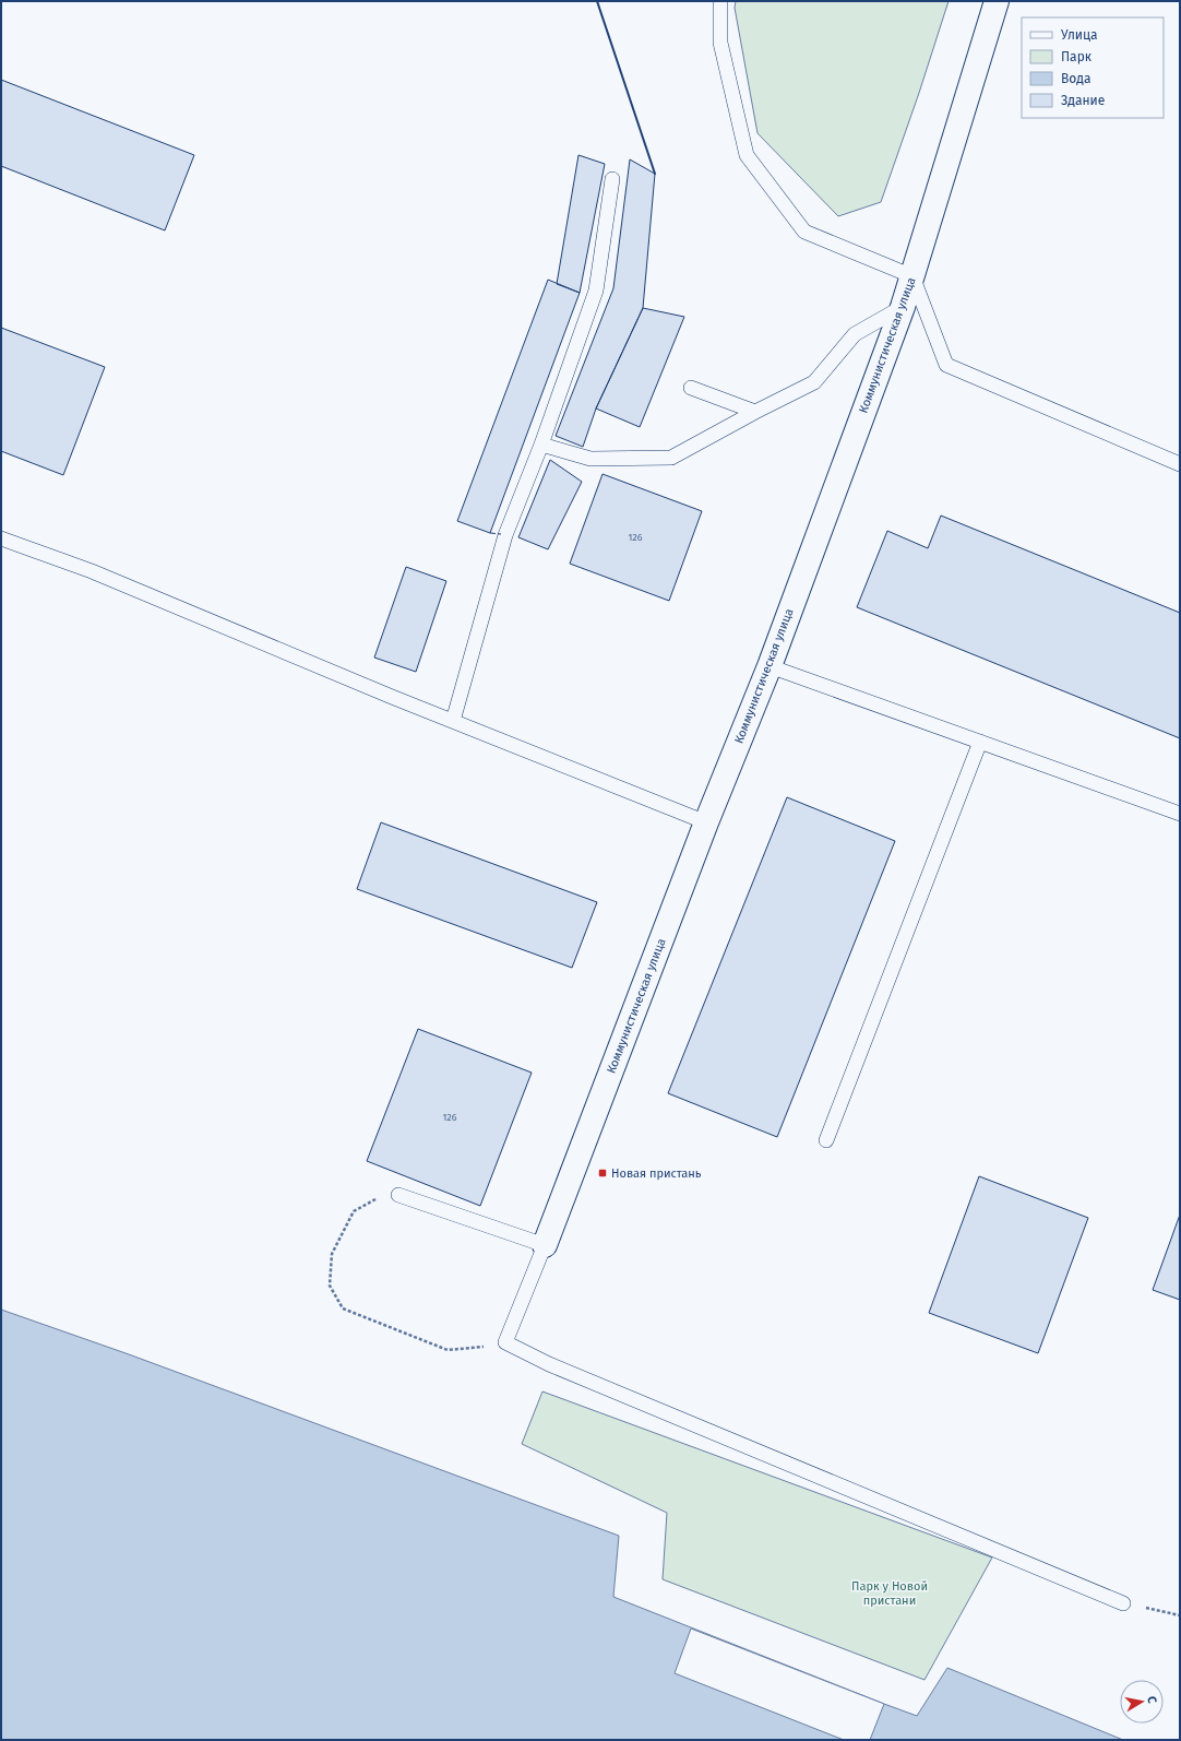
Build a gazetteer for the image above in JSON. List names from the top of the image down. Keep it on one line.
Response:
{"streets":{"street":["Коммунистическая улица"]},"parks":["Парк у Новой пристани"],"places":{"transit":["Новая пристань"]},"house_numbers":["126","126"],"legend":["Улица","Парк","Вода","Здание"],"north":"right"}
